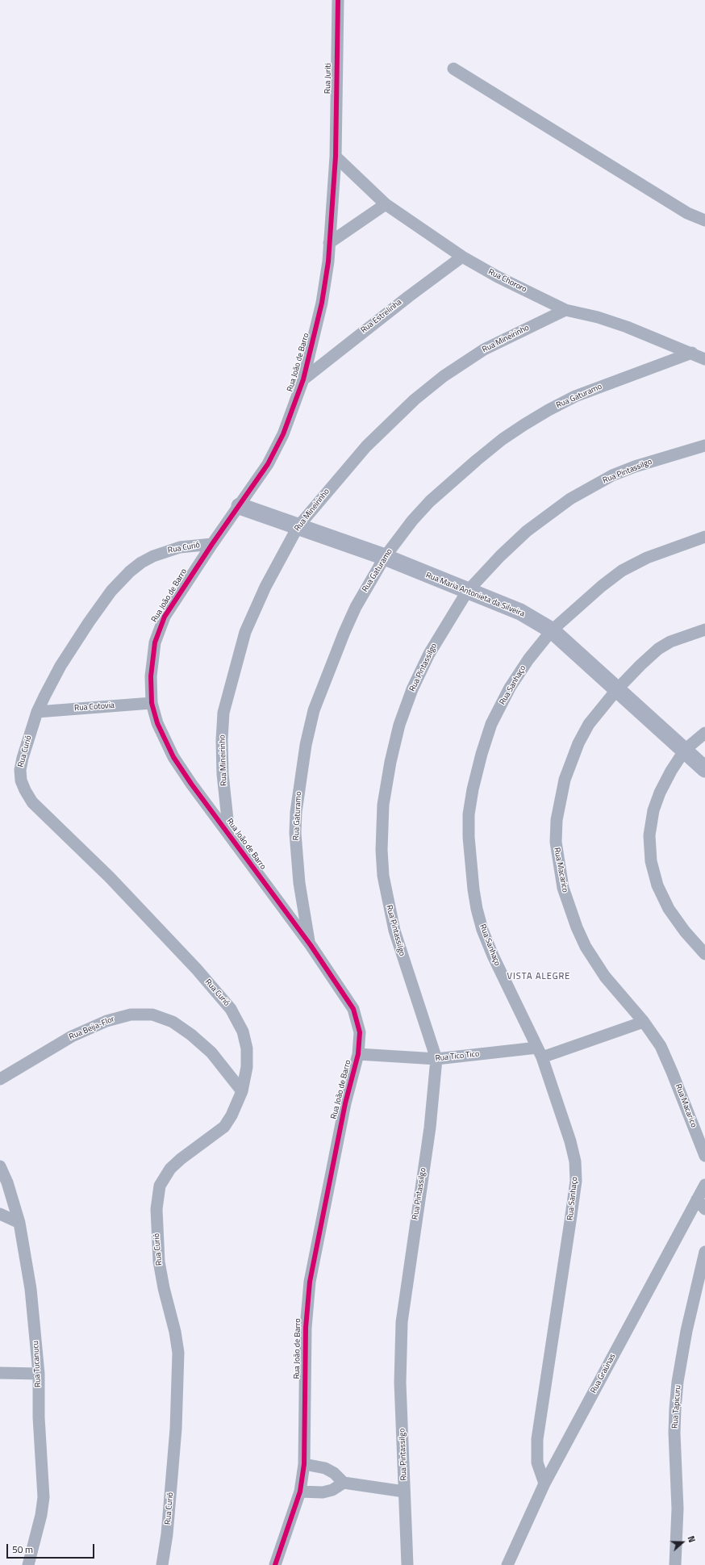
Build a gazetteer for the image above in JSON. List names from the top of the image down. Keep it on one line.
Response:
{"streets":{"street":["Rua Juriti","Rua Chororo","Rua Estrelinha","Rua Mineirinho","Rua João de Barro","Rua Gaturamo","Rua Pintassilgo","Rua Curió","Rua Maria Antonieta da Silveira","Rua Sanhaço","Rua Cotovia","Rua Macarico","Rua Beija-Flor","Rua Tico Tico","Rua Tucanucu","Rua Graúnas","Rua Tapicuru"]},"crossings":[["Rua Juriti","Rua Chororo"],["Rua Juriti","Rua João de Barro"],["Rua Chororo","Rua Estrelinha"],["Rua Chororo","Rua Mineirinho"],["Rua Chororo","Rua João de Barro"],["Rua Chororo","Rua Gaturamo"],["Rua Estrelinha","Rua João de Barro"],["Rua Mineirinho","Rua João de Barro"],["Rua Mineirinho","Rua Maria Antonieta da Silveira"],["Rua João de Barro","Rua Gaturamo"],["Rua João de Barro","Rua Curió"],["Rua João de Barro","Rua Maria Antonieta da Silveira"],["Rua João de Barro","Rua Cotovia"],["Rua João de Barro","Rua Tico Tico"],["Rua Gaturamo","Rua Maria Antonieta da Silveira"],["Rua Pintassilgo","Rua Maria Antonieta da Silveira"],["Rua Pintassilgo","Rua Tico Tico"],["Rua Curió","Rua Cotovia"],["Rua Curió","Rua Beija-Flor"],["Rua Maria Antonieta da Silveira","Rua Sanhaço"],["Rua Maria Antonieta da Silveira","Rua Macarico"],["Rua Sanhaço","Rua Tico Tico"],["Rua Sanhaço","Rua Graúnas"],["Rua Macarico","Rua Tico Tico"]],"districts":["VISTA ALEGRE"],"scale_bar":"50 m","north":"right"}
